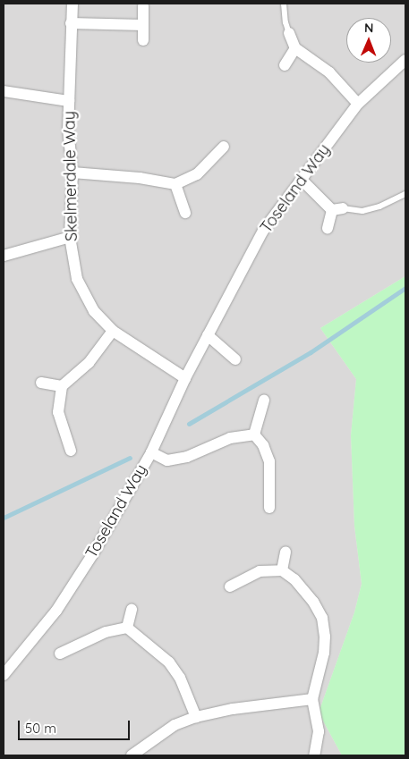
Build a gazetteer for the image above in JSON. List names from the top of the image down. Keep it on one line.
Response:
{"streets":{"street":["Skelmerdale Way","Toseland Way"]},"crossings":[["Skelmerdale Way","Toseland Way"]],"scale_bar":"50 m","north":"top"}
